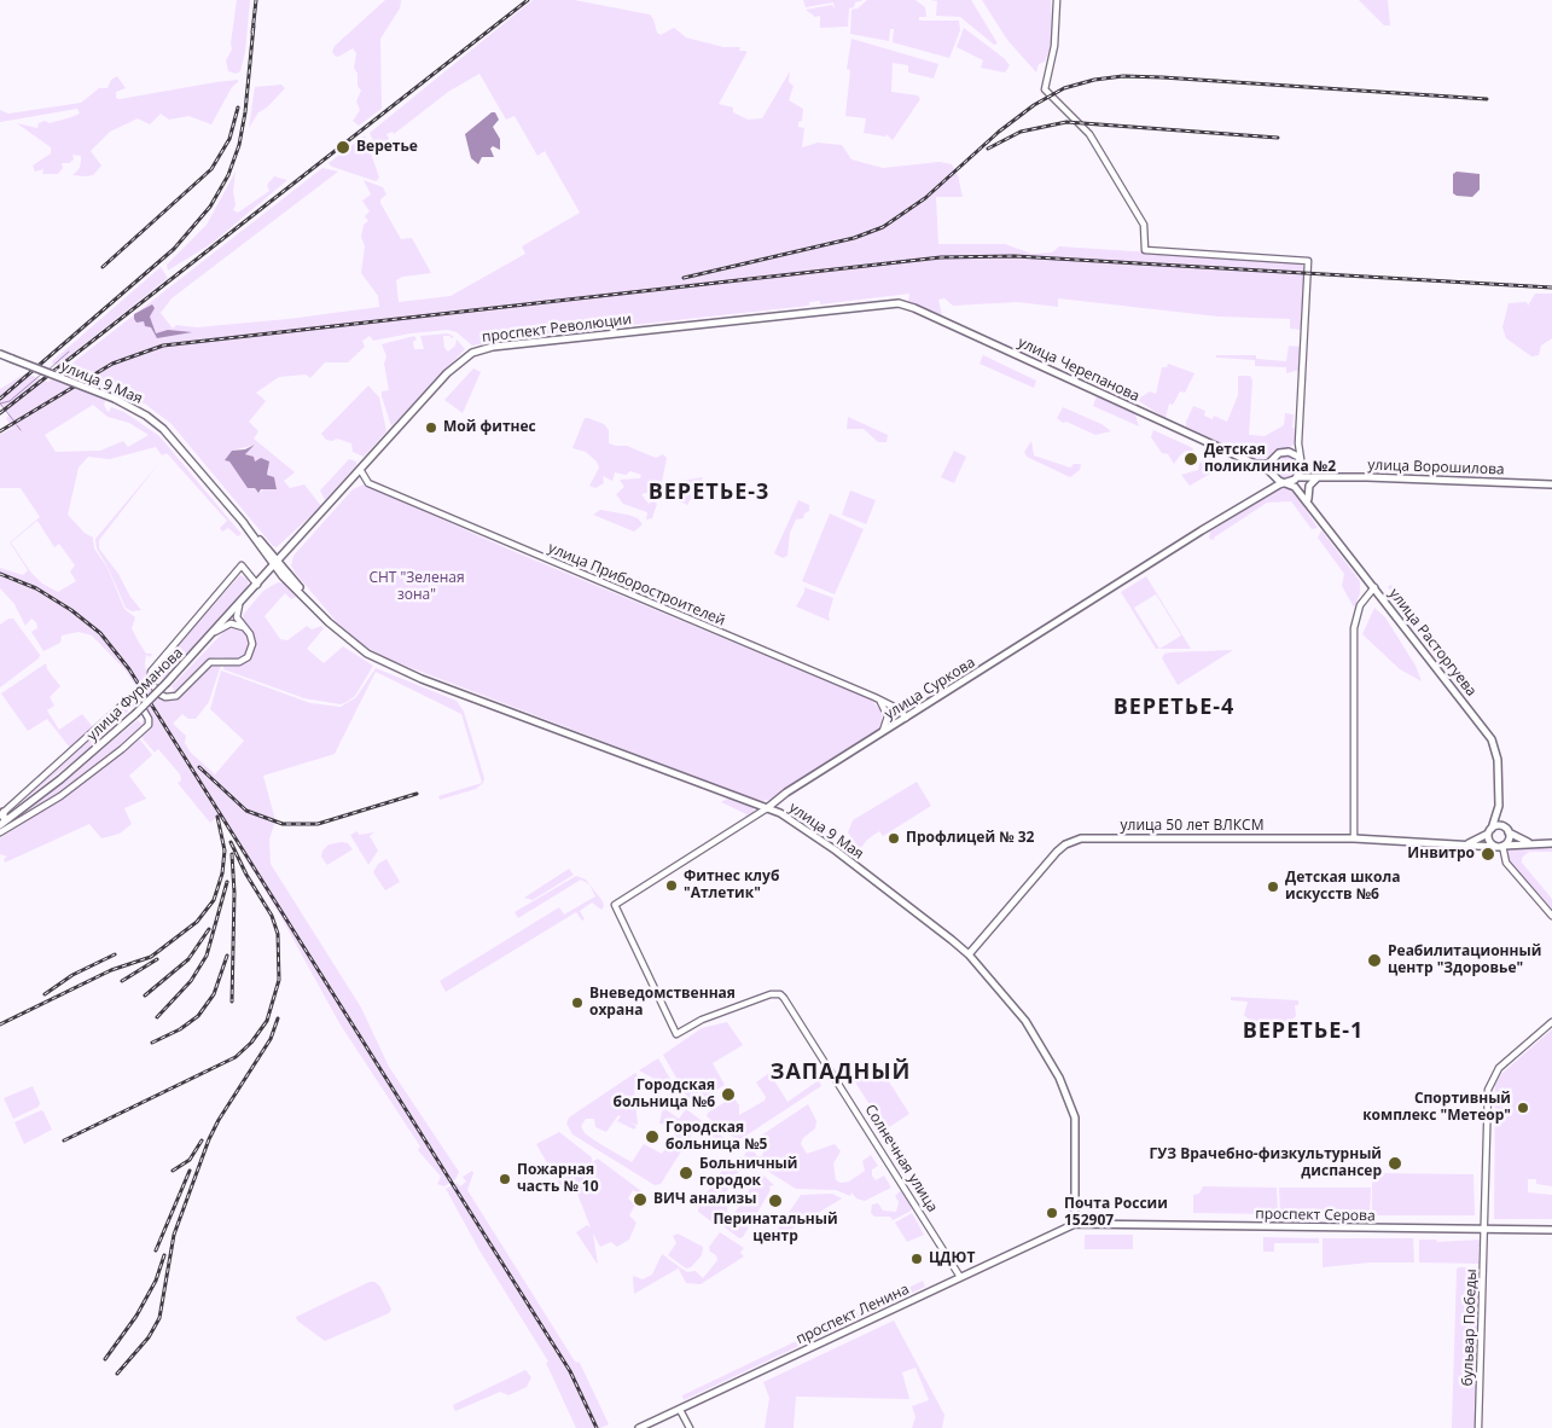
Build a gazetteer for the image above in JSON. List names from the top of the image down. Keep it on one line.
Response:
{"streets":{"main road":["проспект Революции","улица Черепанова","улица 9 Мая","улица Ворошилова","улица Расторгуева","улица Суркова","улица Фурманова","улица 50 лет ВЛКСМ","проспект Серова","проспект Ленина"],"street":["улица Приборостроителей","Солнечная улица","бульвар Победы"]},"crossings":[["проспект Революции","улица Черепанова"],["проспект Революции","улица 9 Мая"],["проспект Революции","улица Приборостроителей"],["проспект Революции","улица Фурманова"],["улица Черепанова","улица Ворошилова"],["улица Черепанова","улица Расторгуева"],["улица Черепанова","улица Суркова"],["улица 9 Мая","улица Суркова"],["улица 9 Мая","улица Фурманова"],["улица 9 Мая","улица 50 лет ВЛКСМ"],["улица 9 Мая","проспект Серова"],["улица 9 Мая","проспект Ленина"],["улица Ворошилова","улица Расторгуева"],["улица Ворошилова","улица Суркова"],["улица Приборостроителей","улица Суркова"],["улица Расторгуева","улица Суркова"],["улица Расторгуева","улица 50 лет ВЛКСМ"],["улица Суркова","Солнечная улица"],["Солнечная улица","проспект Ленина"],["проспект Серова","проспект Ленина"],["проспект Серова","бульвар Победы"]],"districts":["ВЕРЕТЬЕ-3","ВЕРЕТЬЕ-4","ВЕРЕТЬЕ-1","ЗАПАДНЫЙ"],"parks":["СНТ \"Зеленая зона\""],"places":["Веретье","Мой фитнес","Детская поликлиника №2","Профлицей № 32","Инвитро","Фитнес клуб \"Атлетик\"","Детская школа искусств №6","Реабилитационный центр \"Здоровье\"","Вневедомственная охрана","Городская больница №6","Спортивный комплекс \"Метеор\"","Городская больница №5","ГУЗ Врачебно-физкультурный диспансер","Больничный городок","Пожарная часть № 10","ВИЧ анализы","Перинатальный центр","Почта России 152907","ЦДЮТ"]}
